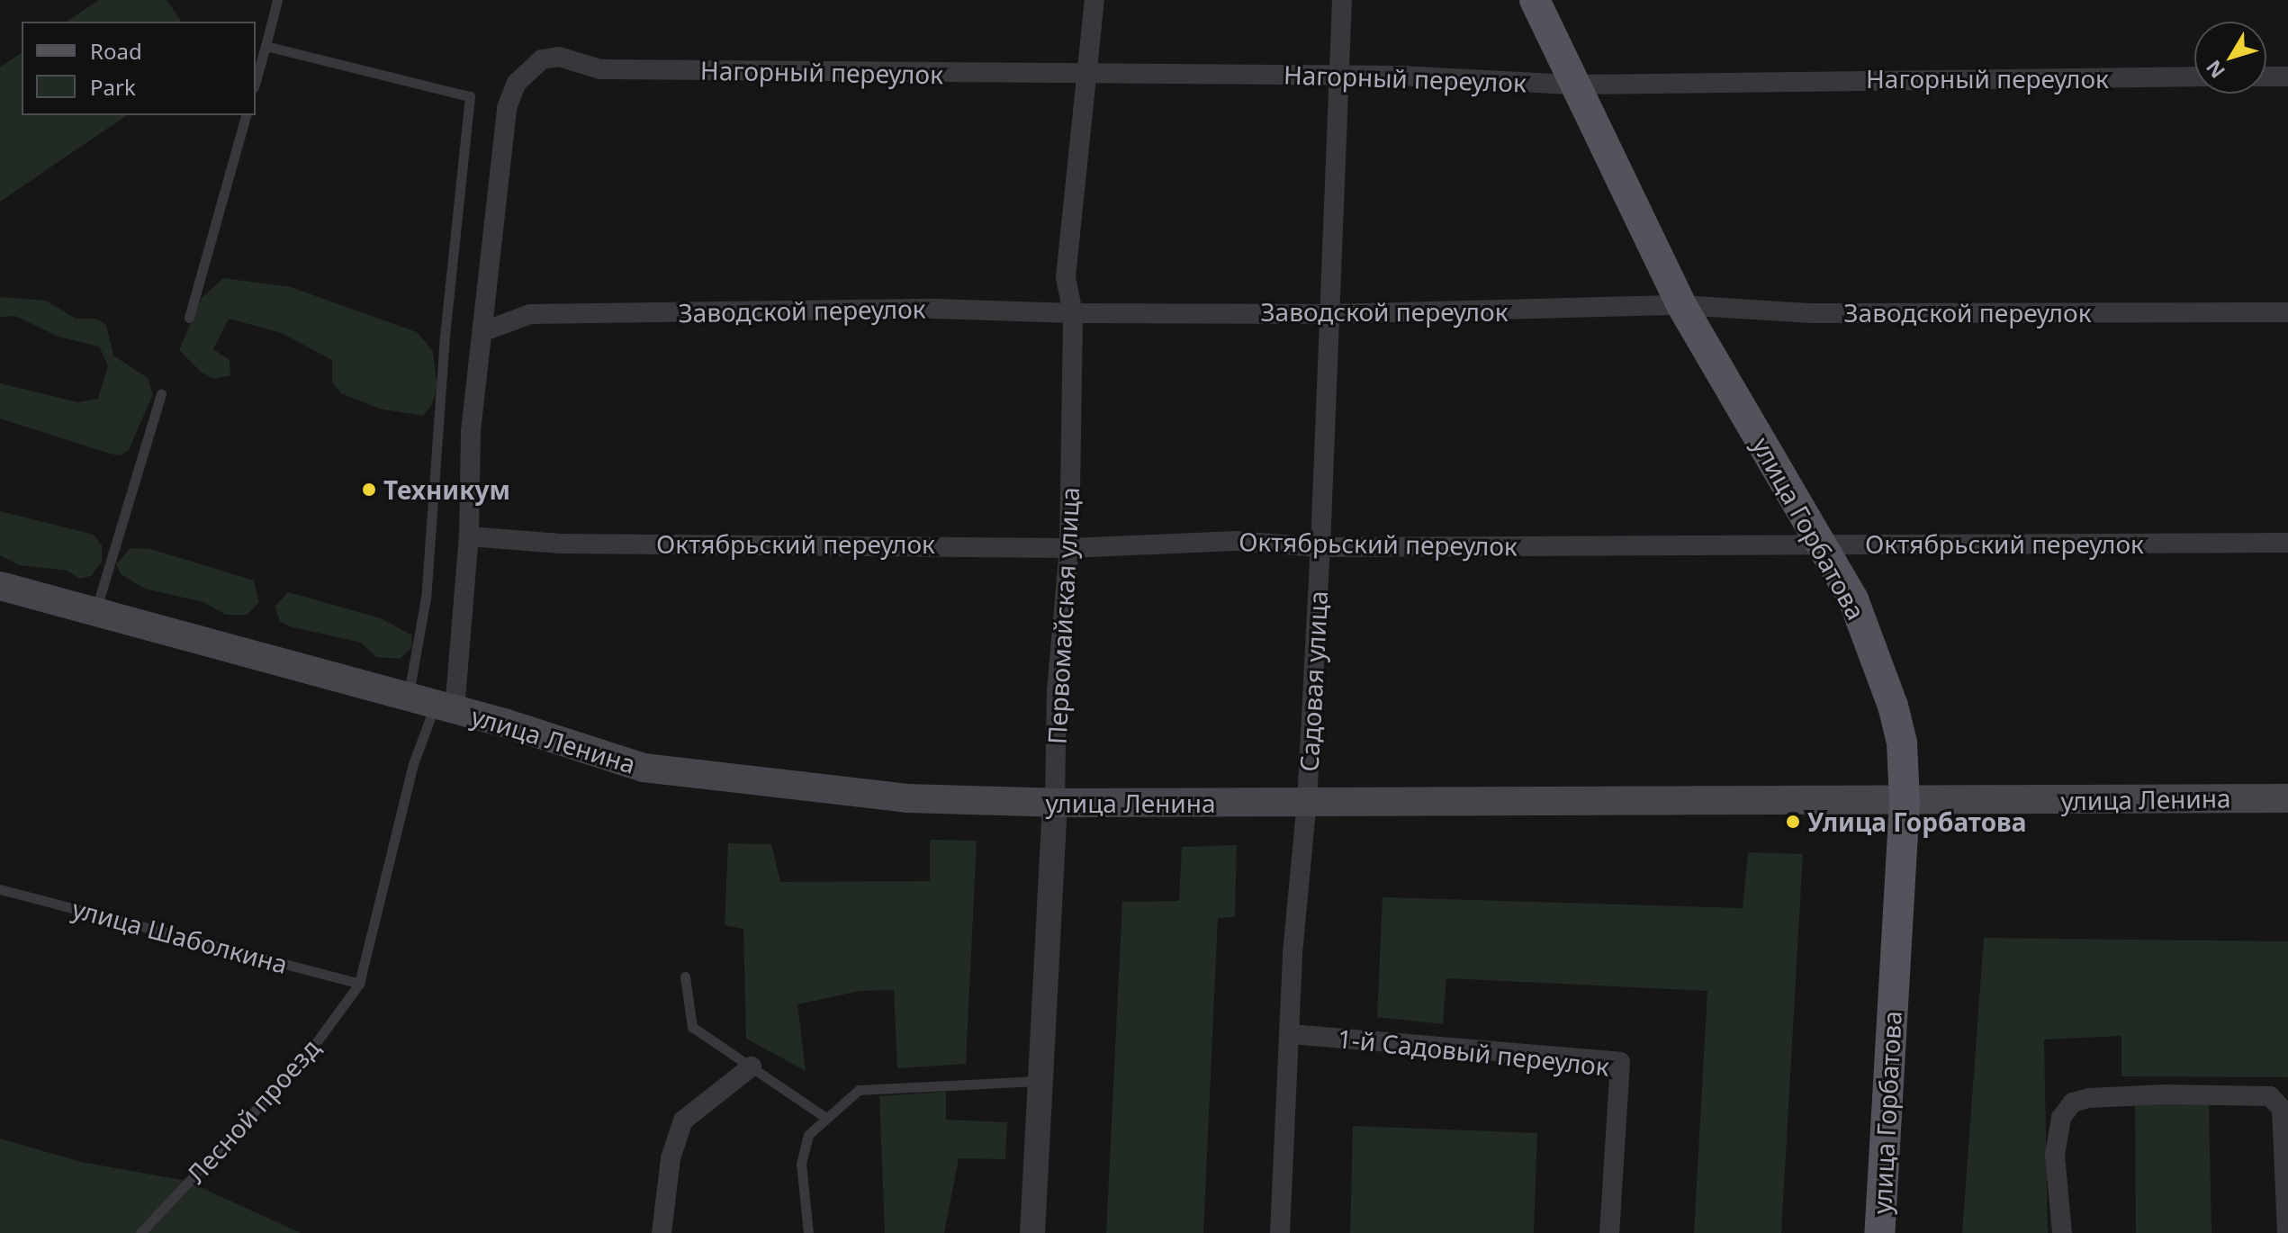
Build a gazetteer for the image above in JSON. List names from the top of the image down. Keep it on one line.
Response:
{"streets":{"main road":["улица Горбатова","улица Ленина"],"street":["Нагорный переулок","Заводской переулок","Октябрьский переулок","Первомайская улица","Садовая улица","1-й Садовый переулок"],"lane":["улица Шаболкина","Лесной проезд"]},"crossings":[["Нагорный переулок","Заводской переулок"],["Нагорный переулок","улица Горбатова"],["Нагорный переулок","Октябрьский переулок"],["Нагорный переулок","Первомайская улица"],["Нагорный переулок","Садовая улица"],["Нагорный переулок","улица Ленина"],["Заводской переулок","улица Горбатова"],["Заводской переулок","Первомайская улица"],["Заводской переулок","Садовая улица"],["улица Горбатова","Октябрьский переулок"],["улица Горбатова","улица Ленина"],["Октябрьский переулок","Первомайская улица"],["Октябрьский переулок","Садовая улица"],["Первомайская улица","улица Ленина"],["Садовая улица","улица Ленина"],["Садовая улица","1-й Садовый переулок"],["улица Шаболкина","Лесной проезд"]],"places":["Техникум","Улица Горбатова"],"legend":["Road","Park"],"north":"bottom left"}
